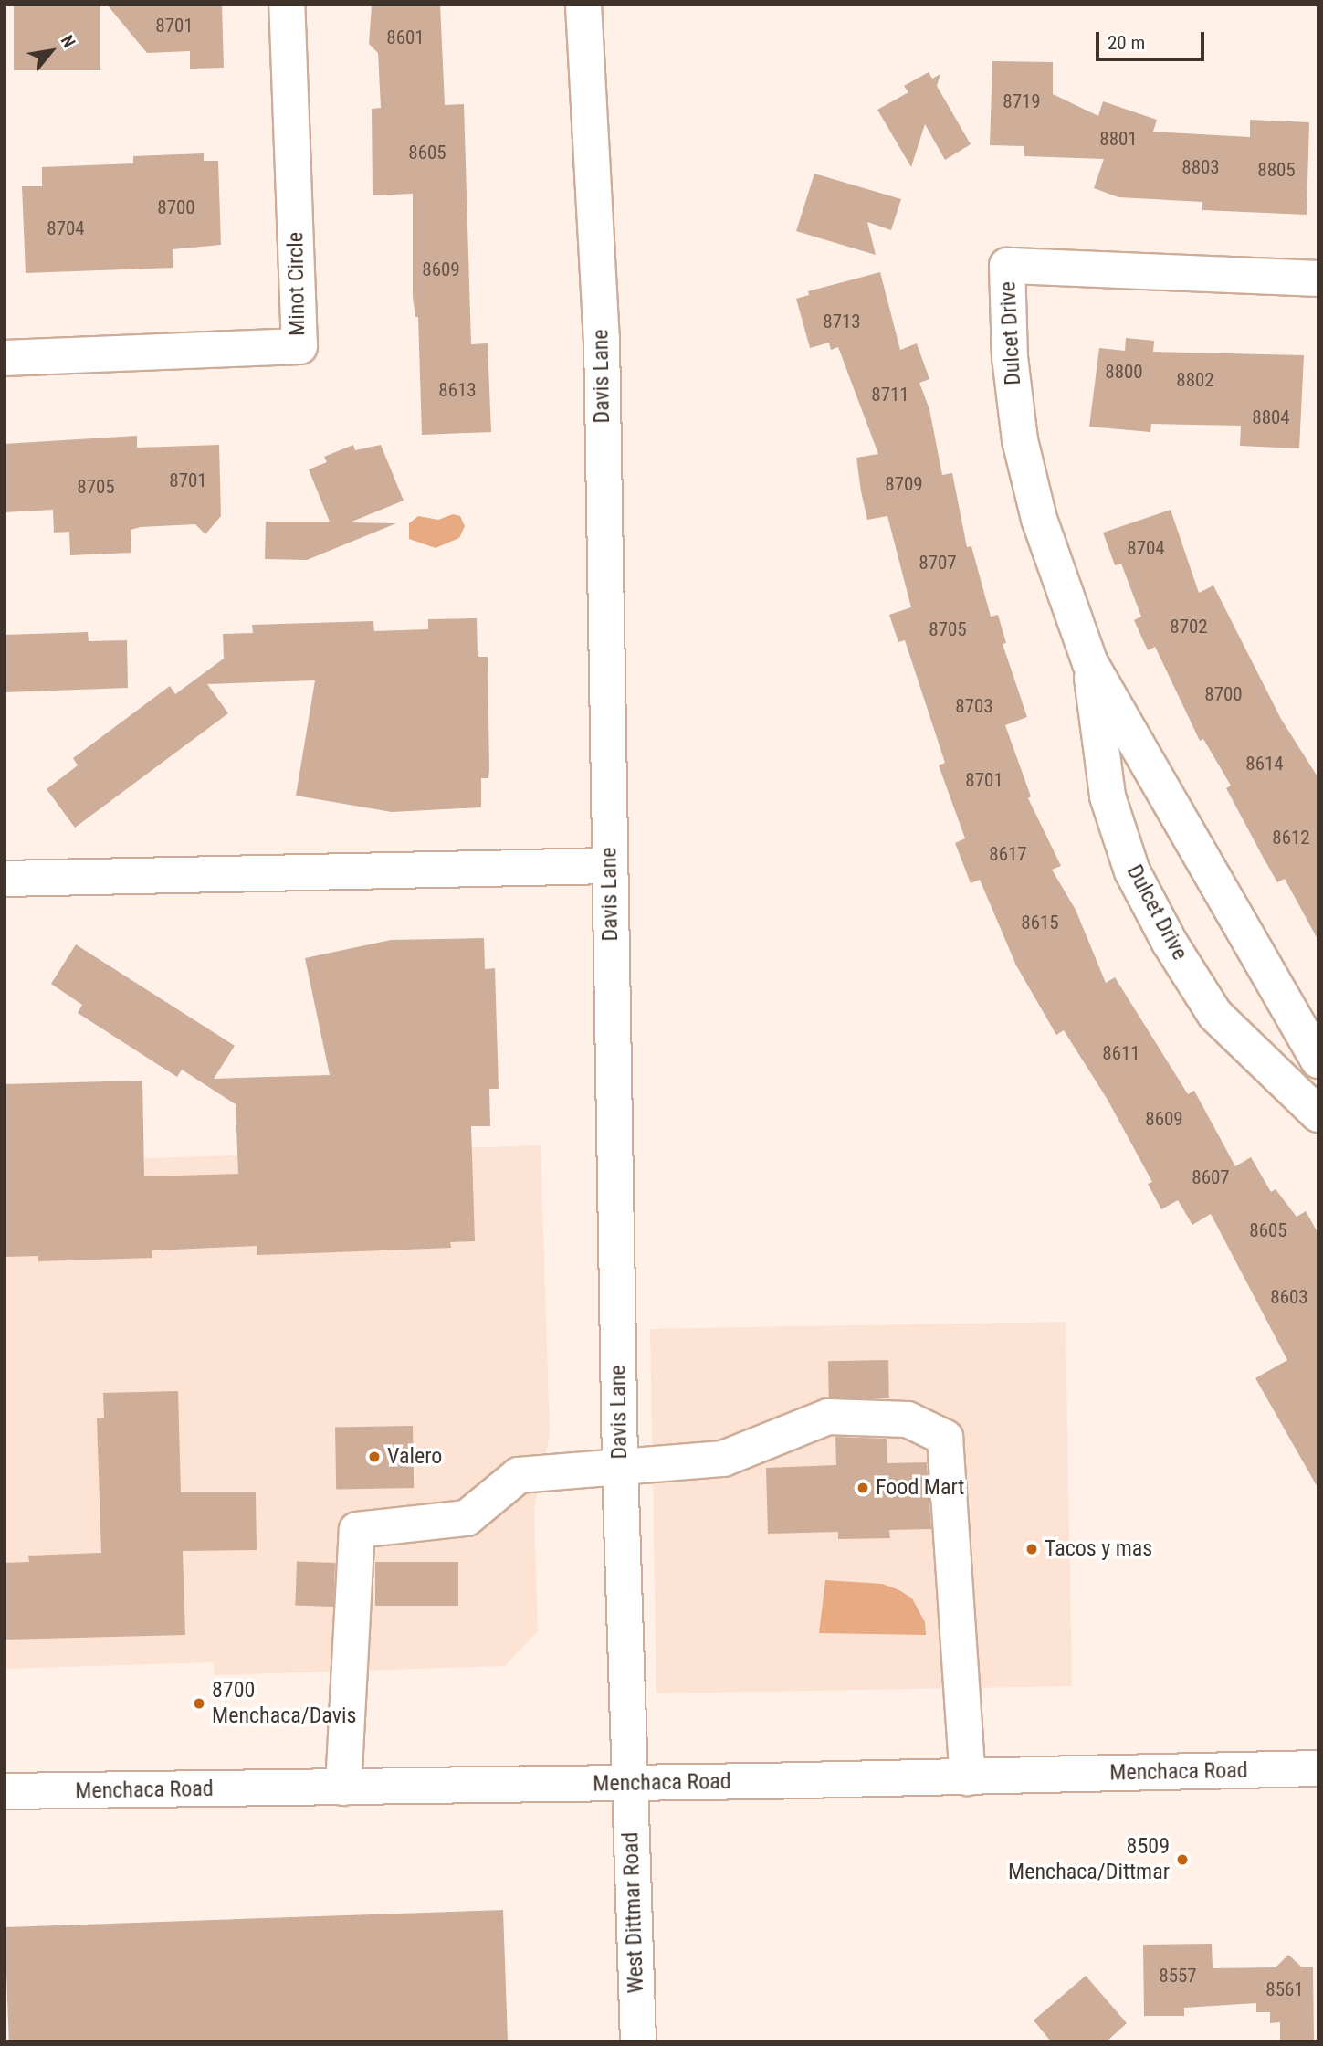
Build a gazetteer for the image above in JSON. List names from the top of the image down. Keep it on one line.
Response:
{"streets":{"street":["Minot Circle","Dulcet Drive","Davis Lane","Menchaca Road","West Dittmar Road"]},"crossings":[["Davis Lane","Menchaca Road"],["Davis Lane","West Dittmar Road"],["Menchaca Road","West Dittmar Road"]],"places":["Valero","Food Mart","Tacos y mas","8700 Menchaca/Davis","8509 Menchaca/Dittmar"],"house_numbers":["8701","8601","8719","8801","8605","8803","8805","8700","8704","8609","8713","8800","8802","8613","8711","8804","8701","8709","8705","8704","8707","8702","8705","8700","8703","8614","8701","8612","8617","8615","8611","8609","8607","8605","8603","8557","8561"],"scale_bar":"20 m","north":"top right"}
